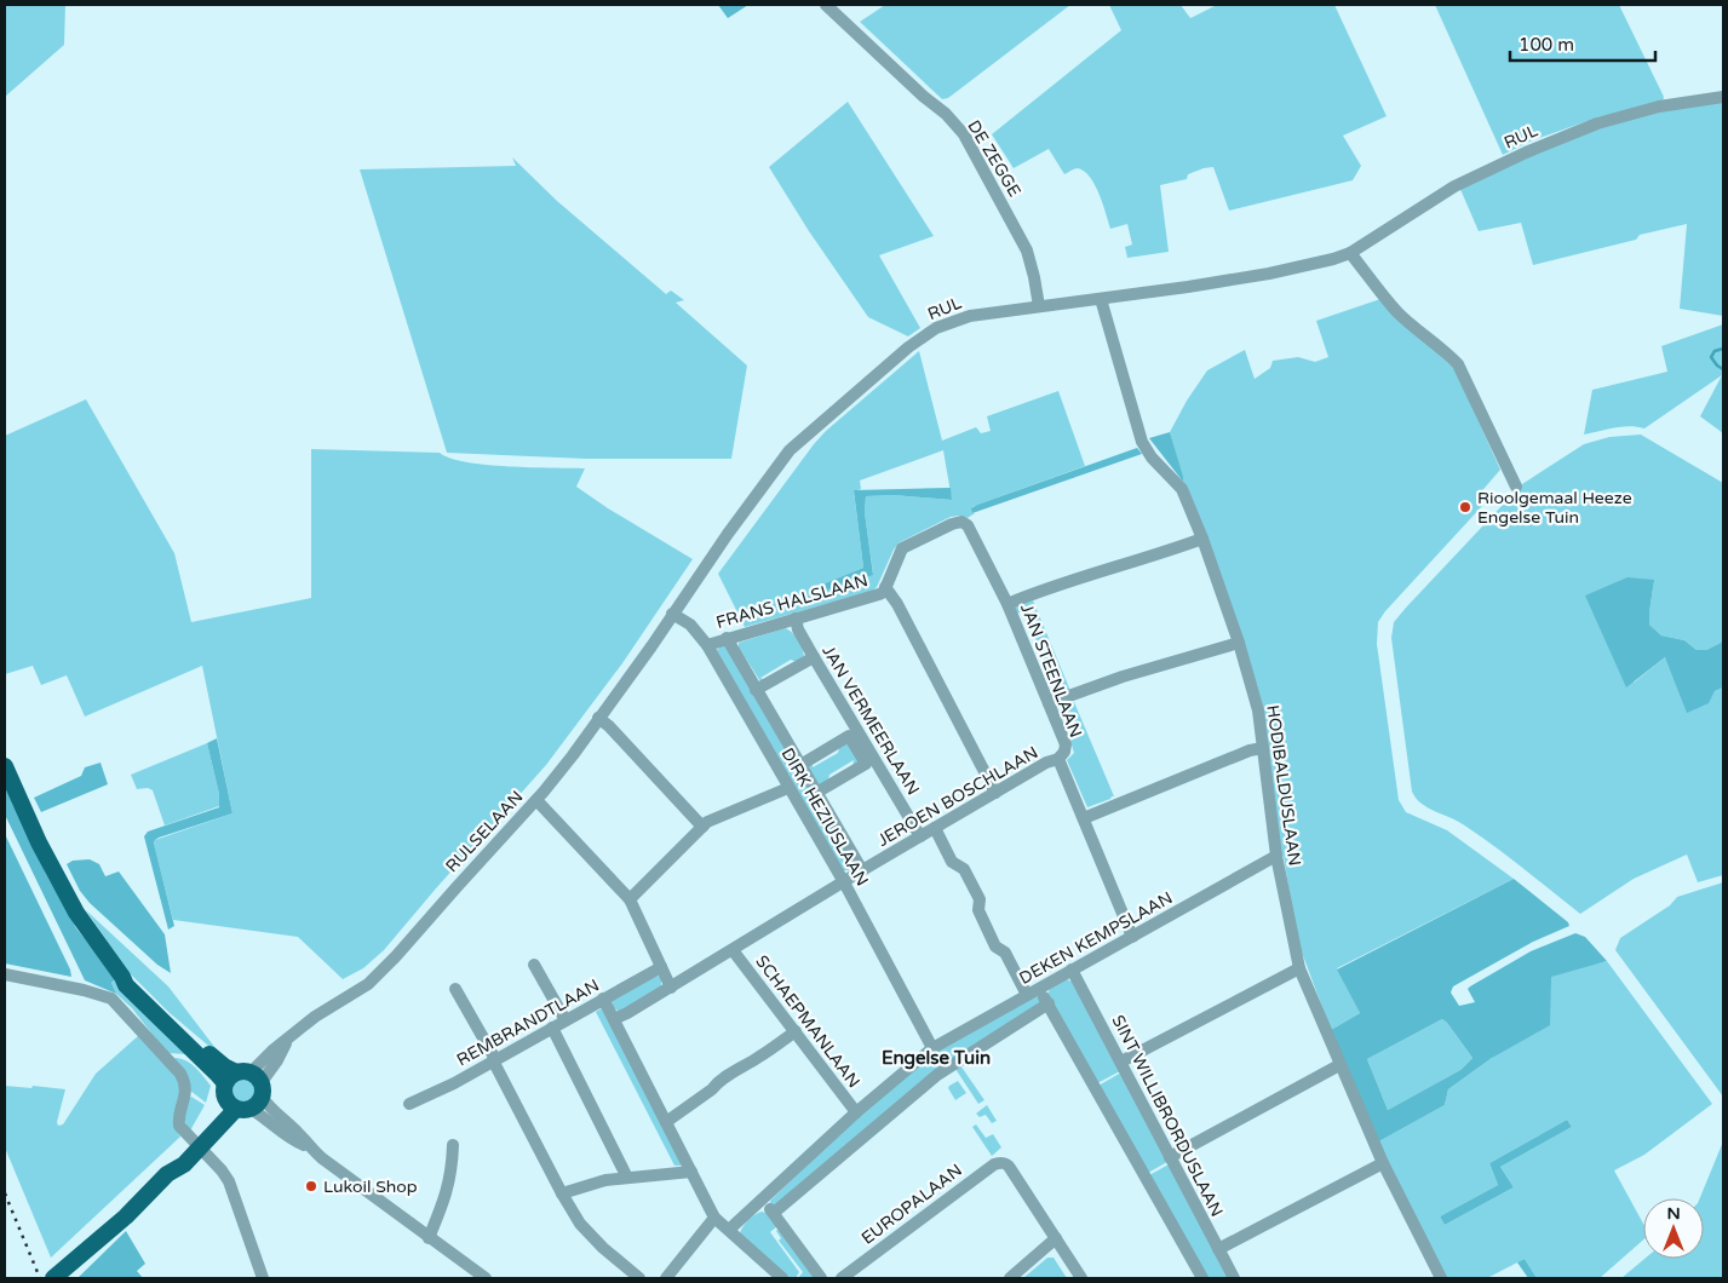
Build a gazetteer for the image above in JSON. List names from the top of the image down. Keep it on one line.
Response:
{"streets":{"street":["RUL","DE ZEGGE","FRANS HALSLAAN","JAN STEENLAAN","JAN VERMEERLAAN","HODIBALDUSLAAN","JEROEN BOSCHLAAN","DIRK HEZIUSLAAN","RULSELAAN","DEKEN KEMPSLAAN","SCHAEPMANLAAN","REMBRANDTLAAN","SINT WILLIBRORDUSLAAN","EUROPALAAN"]},"crossings":[["RUL","DE ZEGGE"],["RUL","HODIBALDUSLAAN"],["RUL","DIRK HEZIUSLAAN"],["RUL","RULSELAAN"],["FRANS HALSLAAN","JAN STEENLAAN"],["FRANS HALSLAAN","JAN VERMEERLAAN"],["FRANS HALSLAAN","DIRK HEZIUSLAAN"],["JAN STEENLAAN","JEROEN BOSCHLAAN"],["JAN STEENLAAN","DEKEN KEMPSLAAN"],["JAN VERMEERLAAN","JEROEN BOSCHLAAN"],["HODIBALDUSLAAN","DEKEN KEMPSLAAN"],["JEROEN BOSCHLAAN","DIRK HEZIUSLAAN"],["DIRK HEZIUSLAAN","RULSELAAN"],["DIRK HEZIUSLAAN","DEKEN KEMPSLAAN"],["DEKEN KEMPSLAAN","SCHAEPMANLAAN"],["DEKEN KEMPSLAAN","SINT WILLIBRORDUSLAAN"]],"districts":["Engelse Tuin"],"places":["Rioolgemaal Heeze Engelse Tuin","Lukoil Shop"],"scale_bar":"100 m","north":"top"}
